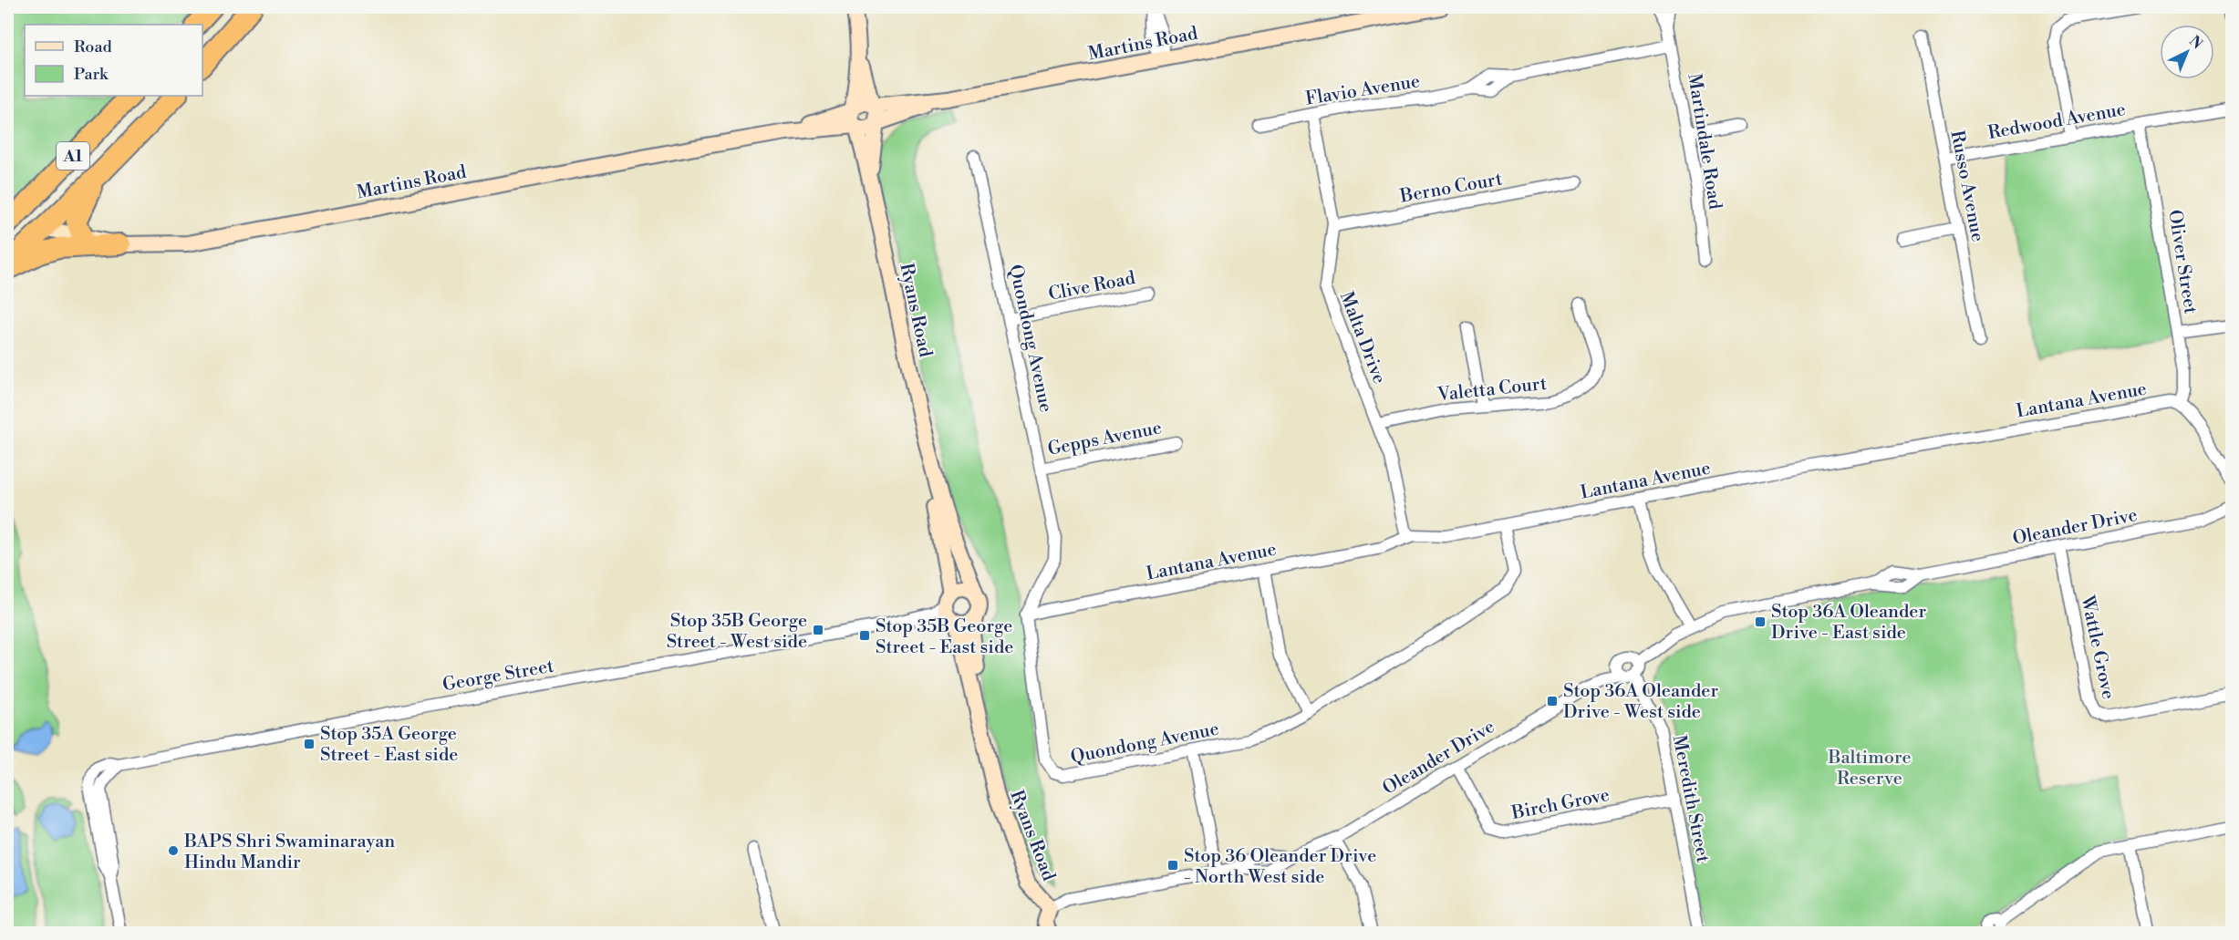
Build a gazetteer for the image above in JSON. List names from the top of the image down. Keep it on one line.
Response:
{"streets":{"highway":["A1"],"street":["Martins Road","Flavio Avenue","Redwood Avenue","Martindale Road","Russo Avenue","Berno Court","Oliver Street","Clive Road","Ryans Road","Malta Drive","Quondong Avenue","Valetta Court","Lantana Avenue","Gepps Avenue","Oleander Drive","Wattle Grove","George Street","Meredith Street","Birch Grove"]},"crossings":[["Martins Road","A1"],["Martins Road","Ryans Road"],["Flavio Avenue","Martindale Road"],["Flavio Avenue","Malta Drive"],["Redwood Avenue","Russo Avenue"],["Redwood Avenue","Oliver Street"],["Berno Court","Malta Drive"],["Oliver Street","Lantana Avenue"],["Clive Road","Quondong Avenue"],["Ryans Road","Oleander Drive"],["Ryans Road","George Street"],["Malta Drive","Valetta Court"],["Malta Drive","Lantana Avenue"],["Quondong Avenue","Lantana Avenue"],["Quondong Avenue","Gepps Avenue"],["Oleander Drive","Wattle Grove"],["Oleander Drive","Meredith Street"],["Oleander Drive","Birch Grove"],["Meredith Street","Birch Grove"]],"parks":["Baltimore Reserve"],"places":{"transit":["Stop 36A Oleander Drive - East side","Stop 35B George Street - West side","Stop 35B George Street - East side","Stop 36A Oleander Drive - West side","Stop 35A George Street - East side","Stop 36 Oleander Drive - North West side"],"other":["BAPS Shri Swaminarayan Hindu Mandir"]},"legend":["Road","Park"],"north":"top right"}
